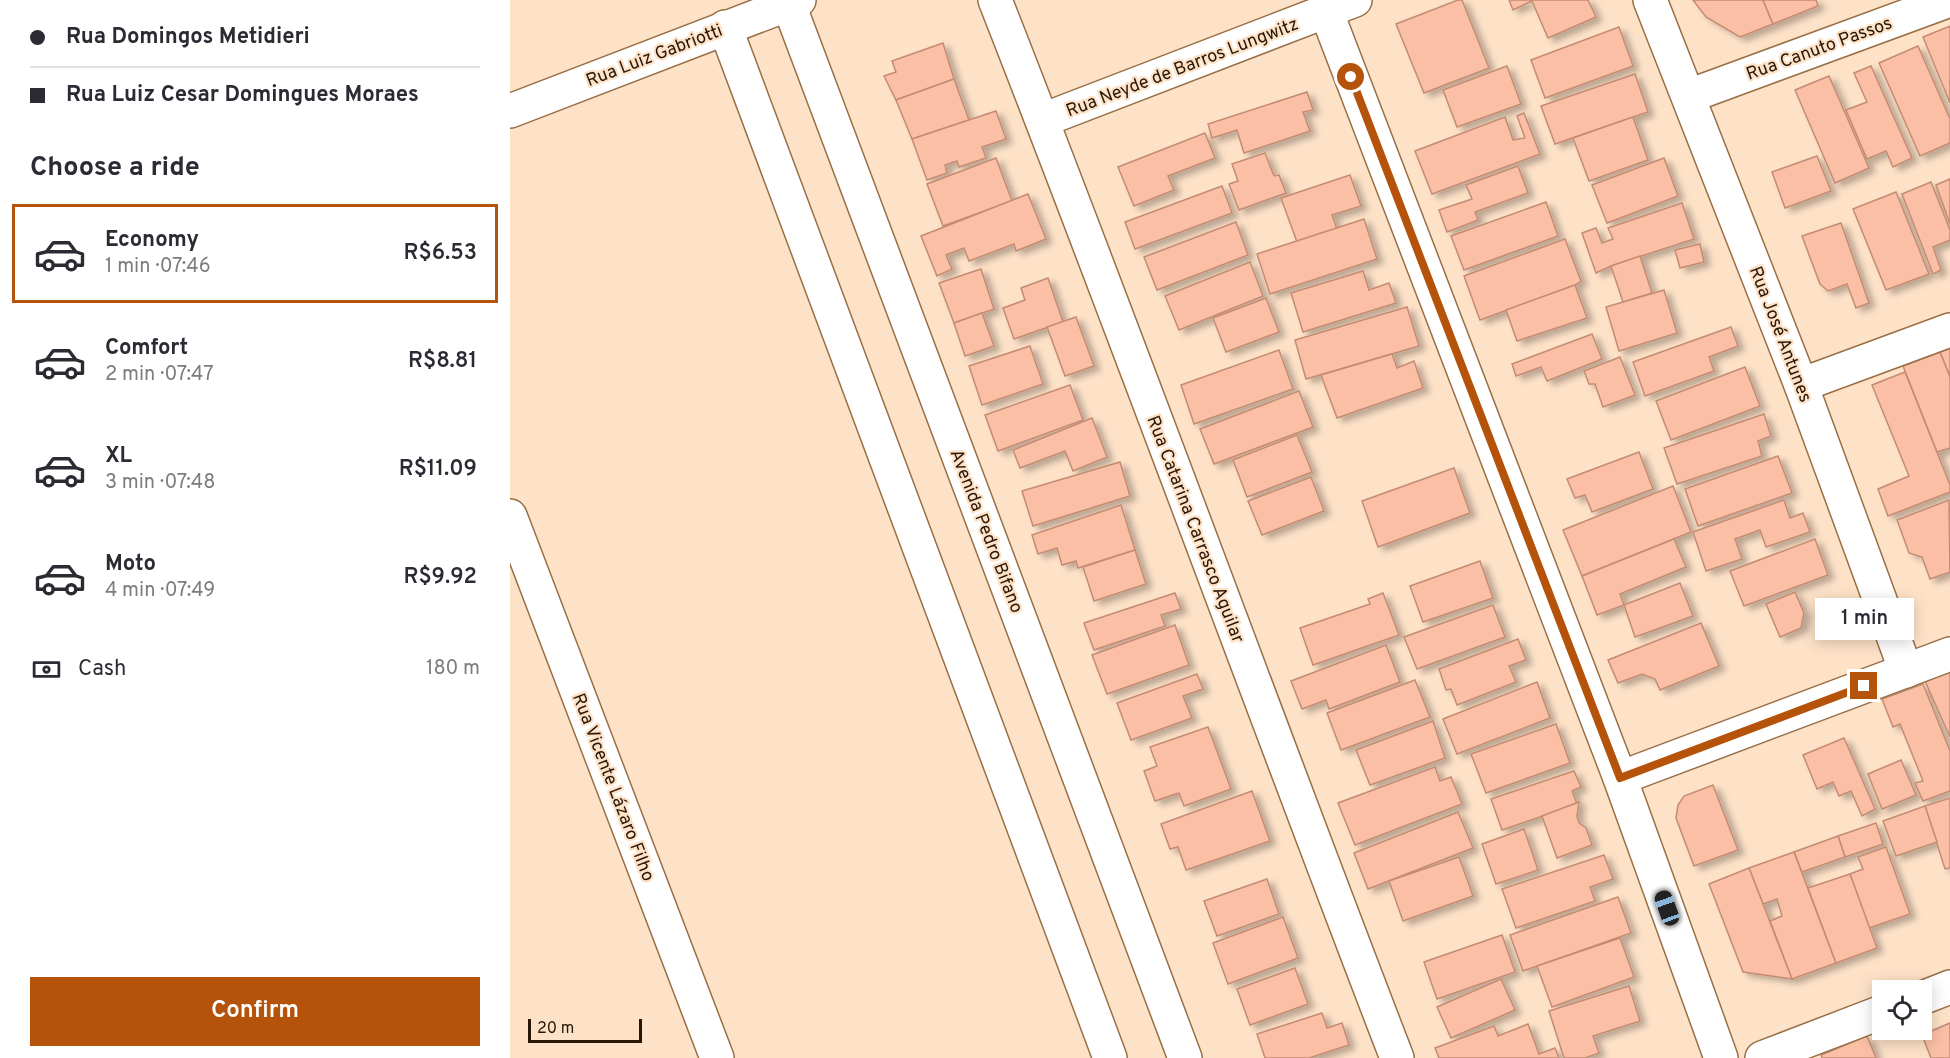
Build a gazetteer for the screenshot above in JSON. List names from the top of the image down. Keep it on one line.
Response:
{"streets":{"street":["Rua Canuto Passos","Rua Luiz Gabriotti","Rua Neyde de Barros Lungwitz","Rua José Antunes","Rua Catarina Carrasco Aguilar","Avenida Pedro Bifano","Rua Vicente Lázaro Filho"]},"crossings":[["Rua Canuto Passos","Rua José Antunes"],["Rua Luiz Gabriotti","Avenida Pedro Bifano"],["Rua Neyde de Barros Lungwitz","Rua Catarina Carrasco Aguilar"]],"scale_bar":"20 m","page":{"banner":["Rua Domingos Metidieri","Rua Luiz Cesar Domingues Moraes"],"heading":"Choose a ride","list":[{"name":"Economy","note":"1 min · 07:46","value":"R$6.53"},{"name":"Comfort","note":"2 min · 07:47","value":"R$8.81"},{"name":"XL","note":"3 min · 07:48","value":"R$11.09"},{"name":"Moto","note":"4 min · 07:49","value":"R$9.92"}],"bubble":"1 min","pay":["Cash","180 m"],"buttons":"Confirm","scale":"20 m"}}
